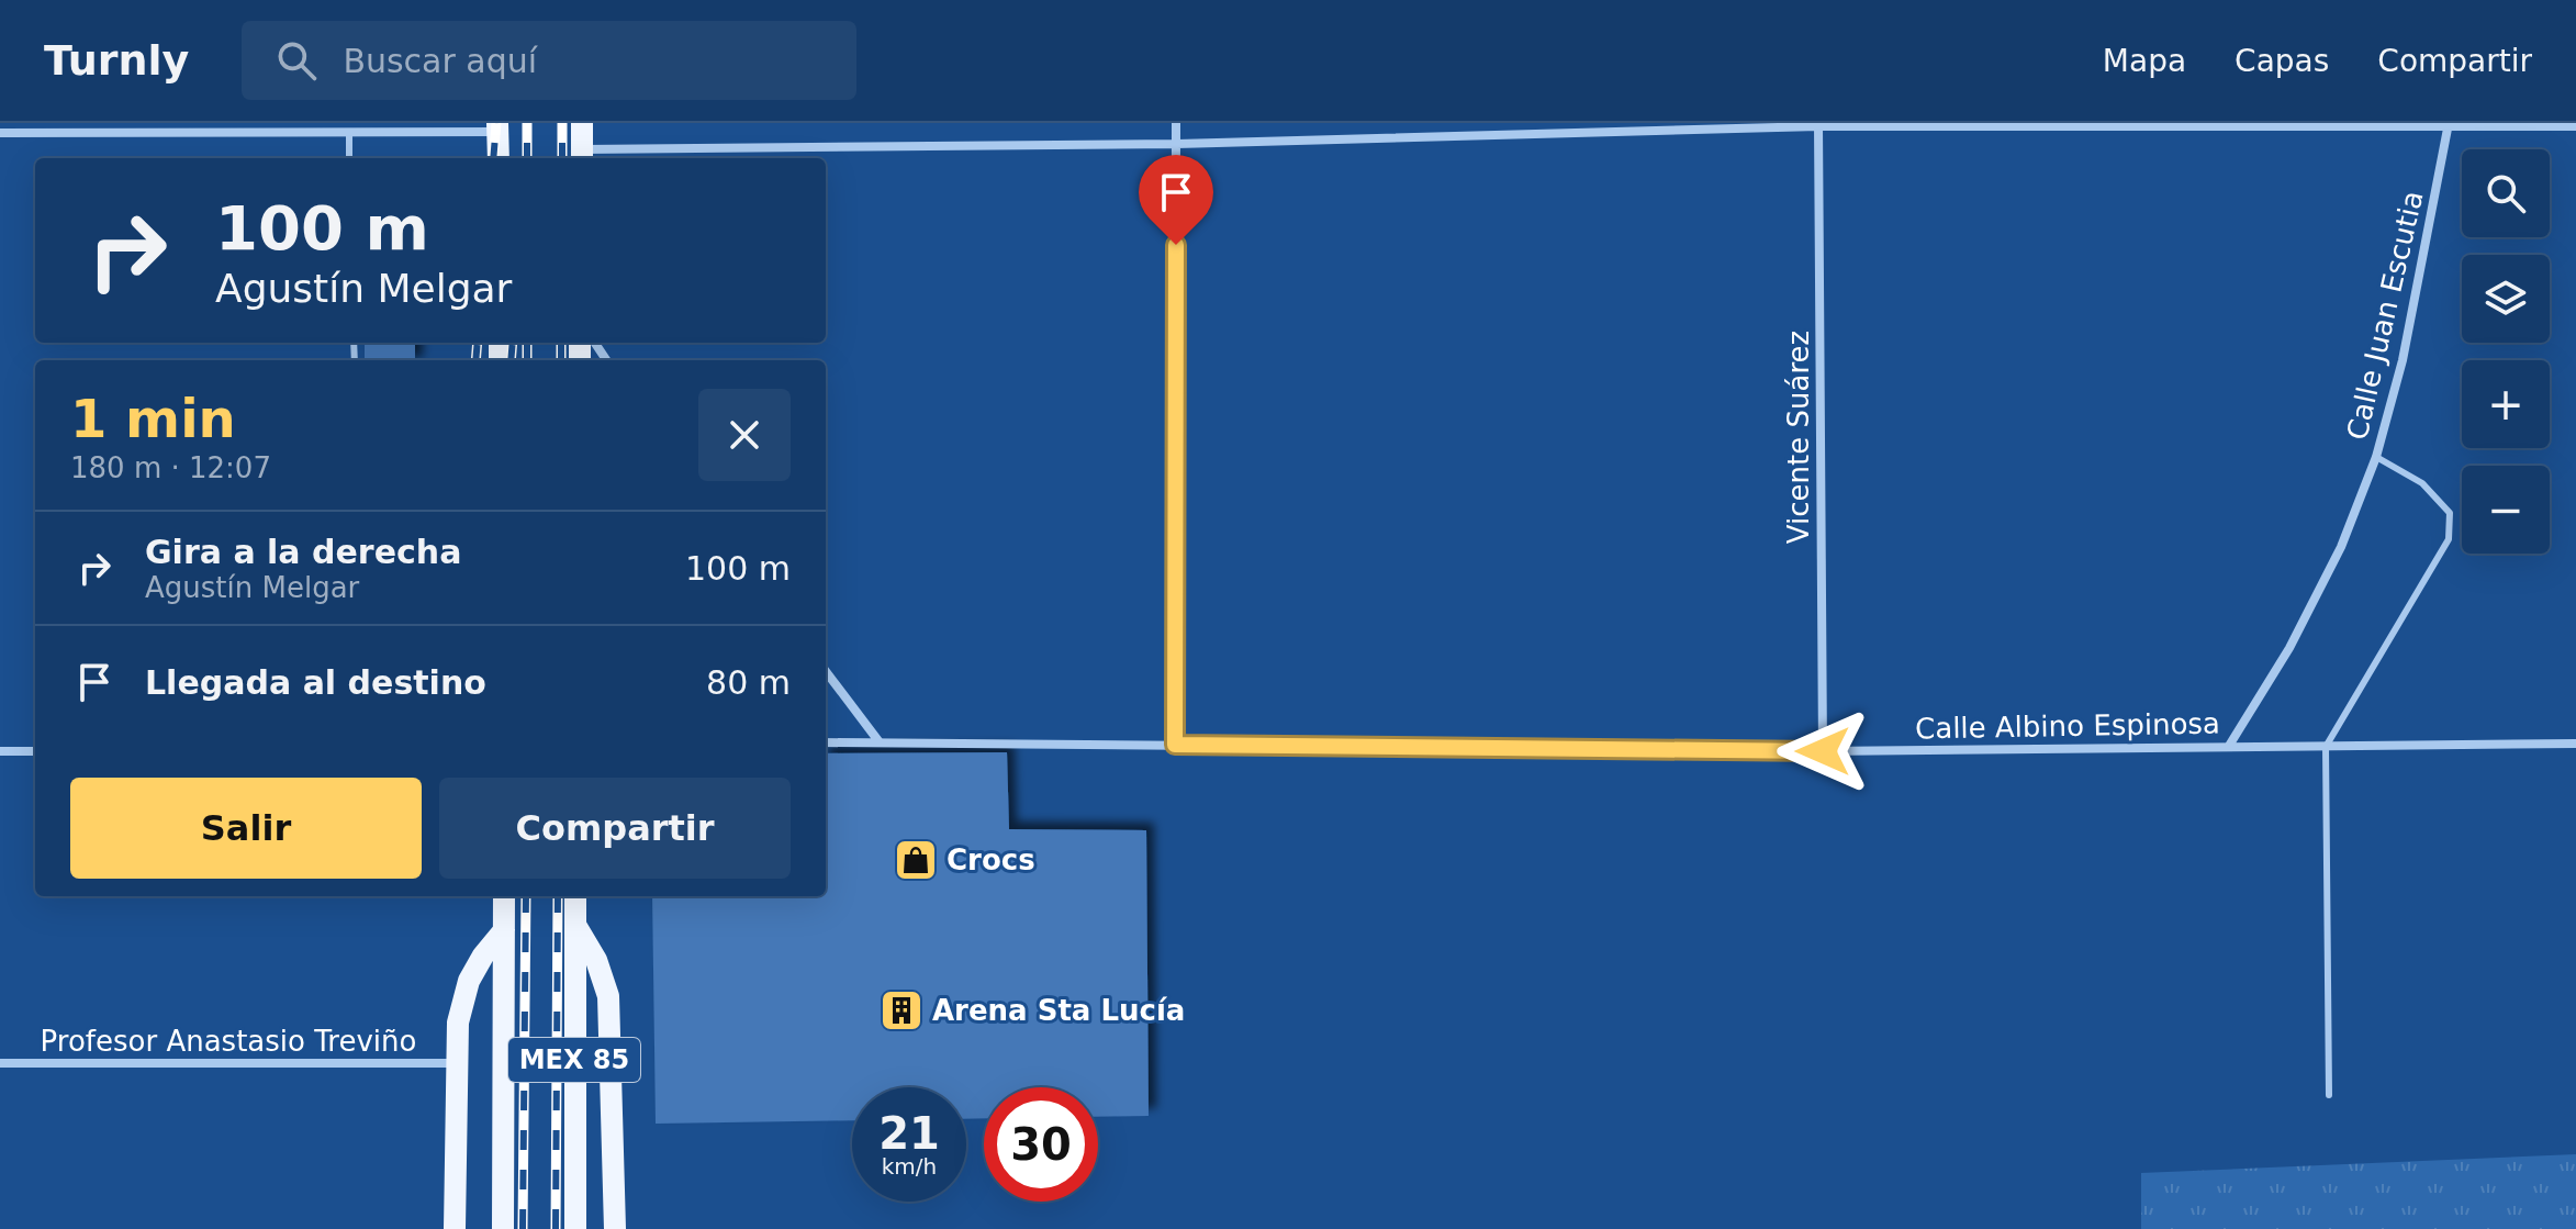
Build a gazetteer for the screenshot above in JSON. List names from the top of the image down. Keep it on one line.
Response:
{"streets":{"main road":["MEX 85"],"street":["Calle Juan Escutia","Vicente Suárez","Calle Albino Espinosa","Profesor Anastasio Treviño"]},"crossings":[["Calle Juan Escutia","Calle Albino Espinosa"],["Vicente Suárez","Calle Albino Espinosa"]],"places":{"shop":["Crocs"],"building":["Arena Sta Lucía"]},"page":{"header":"Turnly","search":"Buscar aquí","nav":["Mapa","Capas","Compartir"],"map_buttons":["+","−"],"turn":["100 m","Agustín Melgar"],"heading":["1 min","180 m · 12:07"],"list":[{"name":"Gira a la derecha","note":"Agustín Melgar","value":"100 m"},{"name":"Llegada al destino","value":"80 m"}],"buttons":["Salir","Compartir"],"speed":"21 km/h","limit":"30"}}
